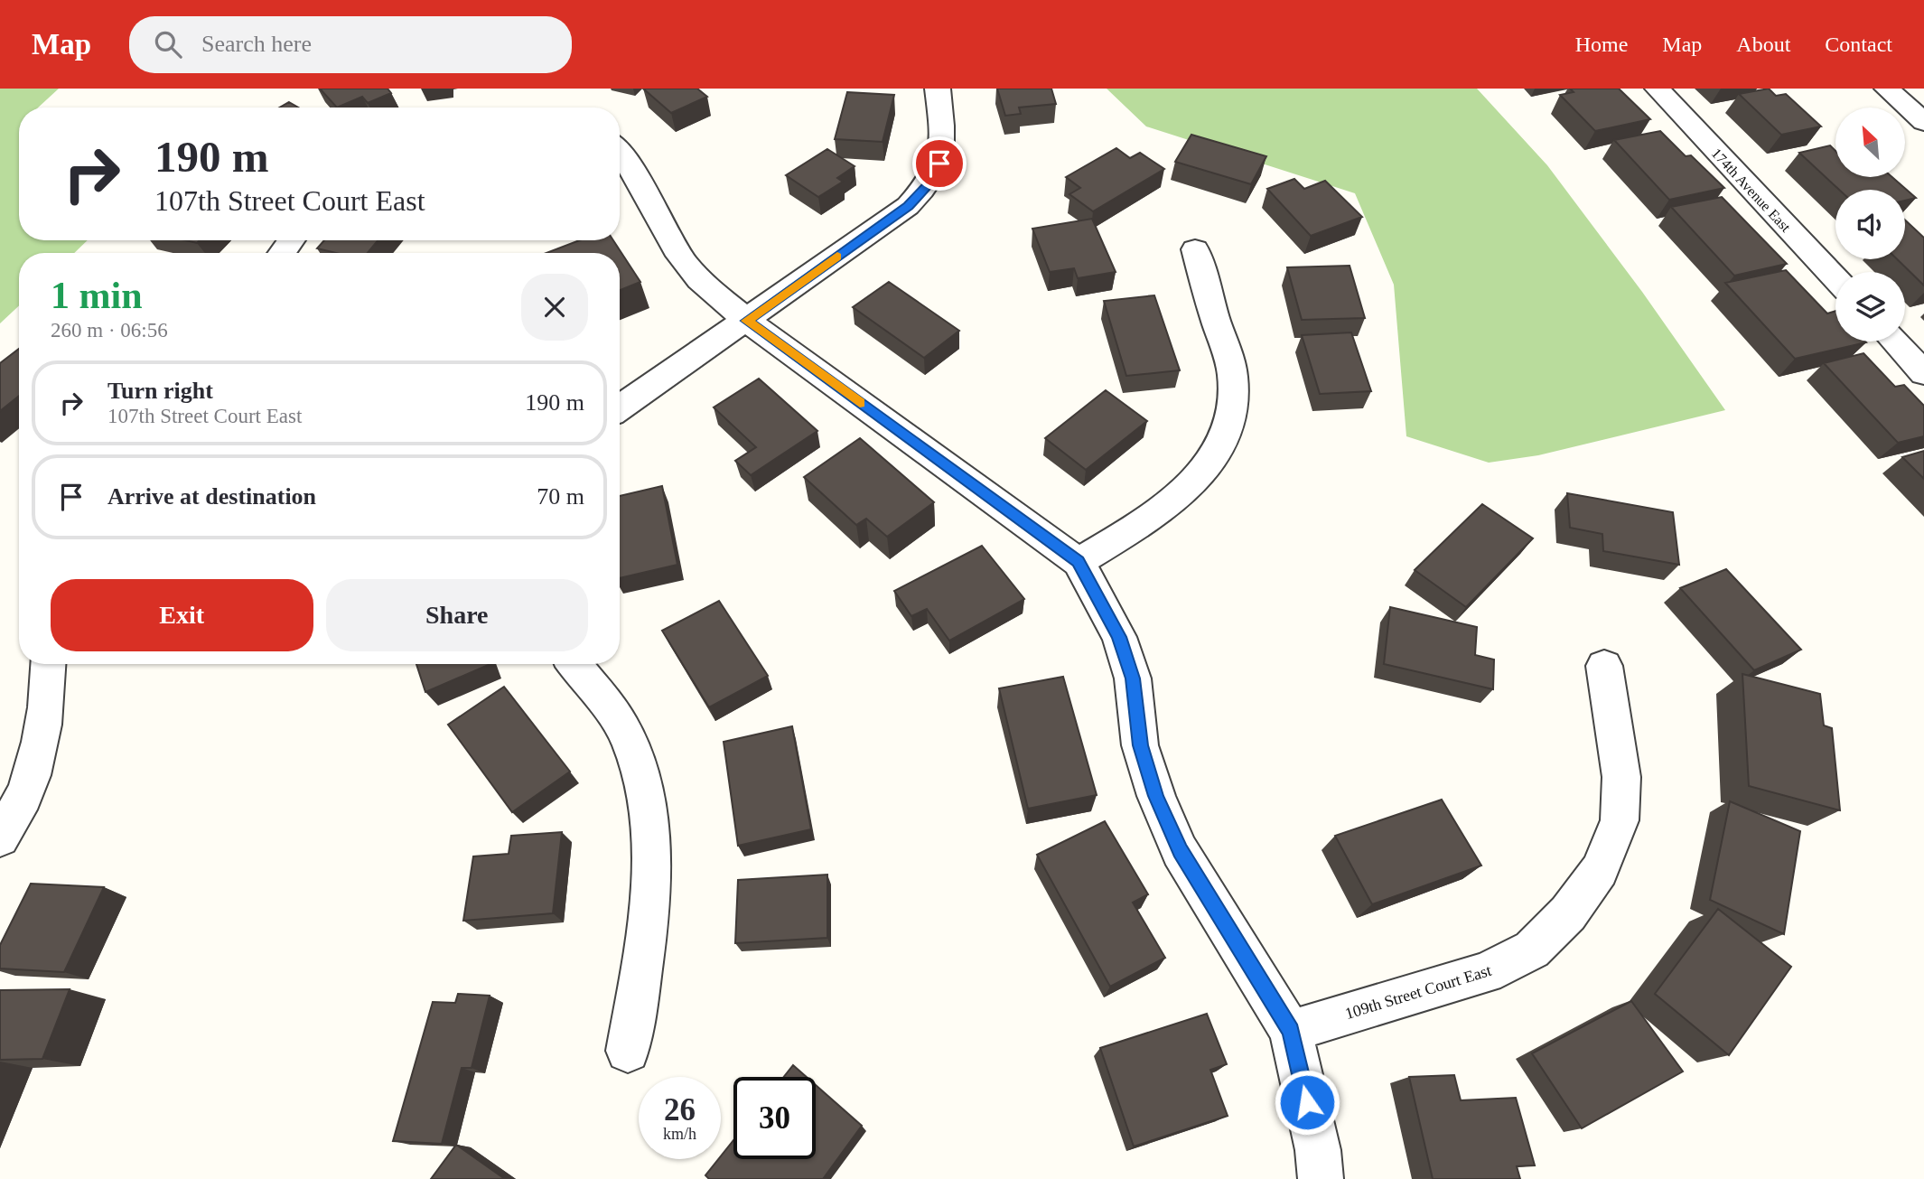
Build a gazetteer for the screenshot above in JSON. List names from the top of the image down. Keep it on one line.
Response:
{"streets":{"street":["174th Avenue East","109th Street Court East"]},"north":"top left","page":{"header":"Map","search":"Search here","nav":["Home","Map","About","Contact"],"turn":["190 m","107th Street Court East"],"heading":["1 min","260 m · 06:56"],"list":[{"name":"Turn right","note":"107th Street Court East","value":"190 m"},{"name":"Arrive at destination","value":"70 m"}],"buttons":["Exit","Share"],"speed":"26 km/h","limit":"30"}}
